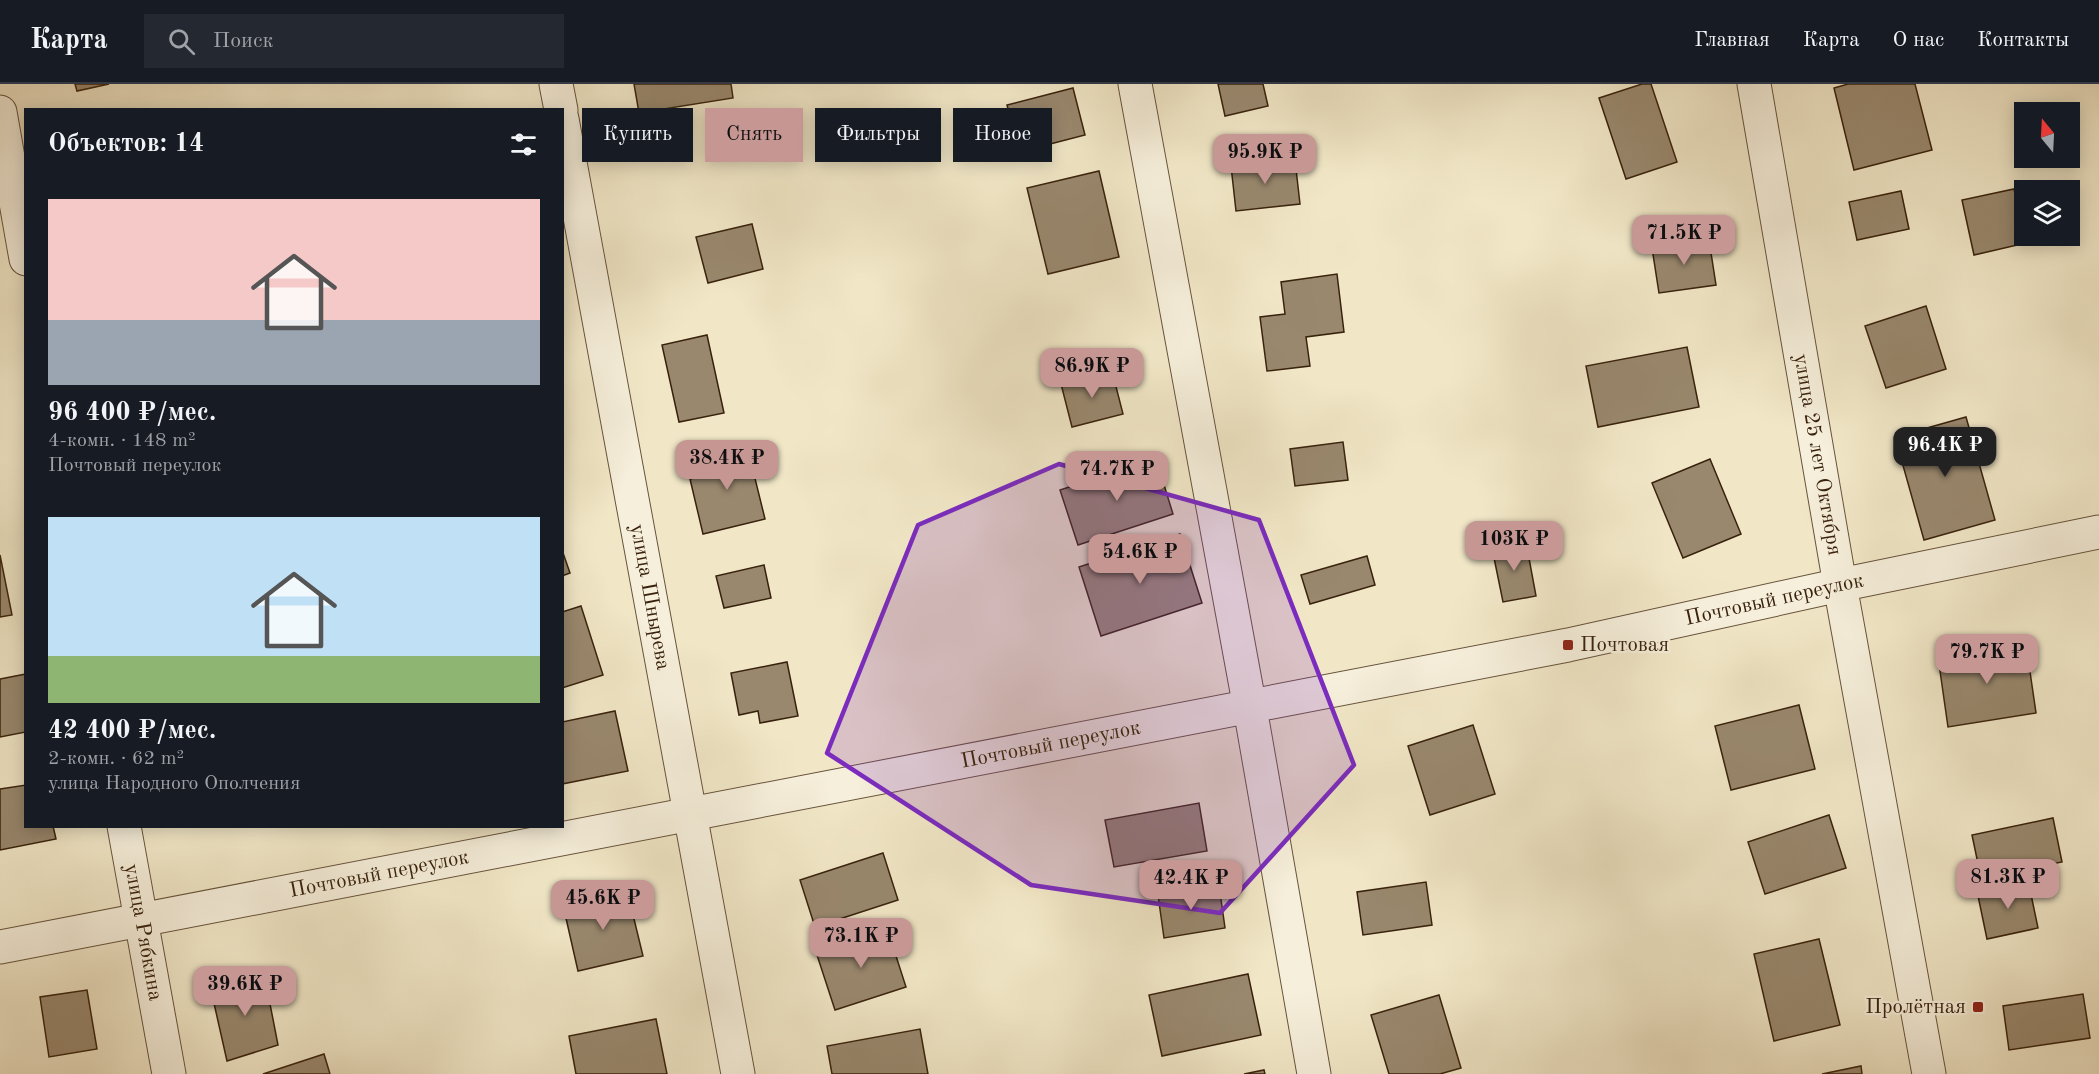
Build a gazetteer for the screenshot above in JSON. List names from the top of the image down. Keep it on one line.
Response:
{"streets":{"street":["улица 25 лет Октября","улица Шнырева","Почтовый переулок","улица Рябкина"]},"crossings":[["улица 25 лет Октября","Почтовый переулок"],["улица Шнырева","Почтовый переулок"],["Почтовый переулок","улица Рябкина"]],"places":{"transit":["Почтовая","Пролётная"]},"north":"top","page":{"header":"Карта","search":"Поиск","nav":["Главная","Карта","О нас","Контакты"],"chip":["Купить","Снять","Фильтры","Новое"],"heading":"Объектов: 14","price":["95.9K ₽","71.5K ₽","86.9K ₽","96.4K ₽","38.4K ₽","74.7K ₽","103K ₽","54.6K ₽","79.7K ₽","81.3K ₽","42.4K ₽","45.6K ₽","73.1K ₽","39.6K ₽"],"list":[{"name":"96 400 ₽/мес.","note":"4-комн. · 148 m² · Почтовый переулок"},{"name":"42 400 ₽/мес.","note":"2-комн. · 62 m² · улица Народного Ополчения"}]}}
